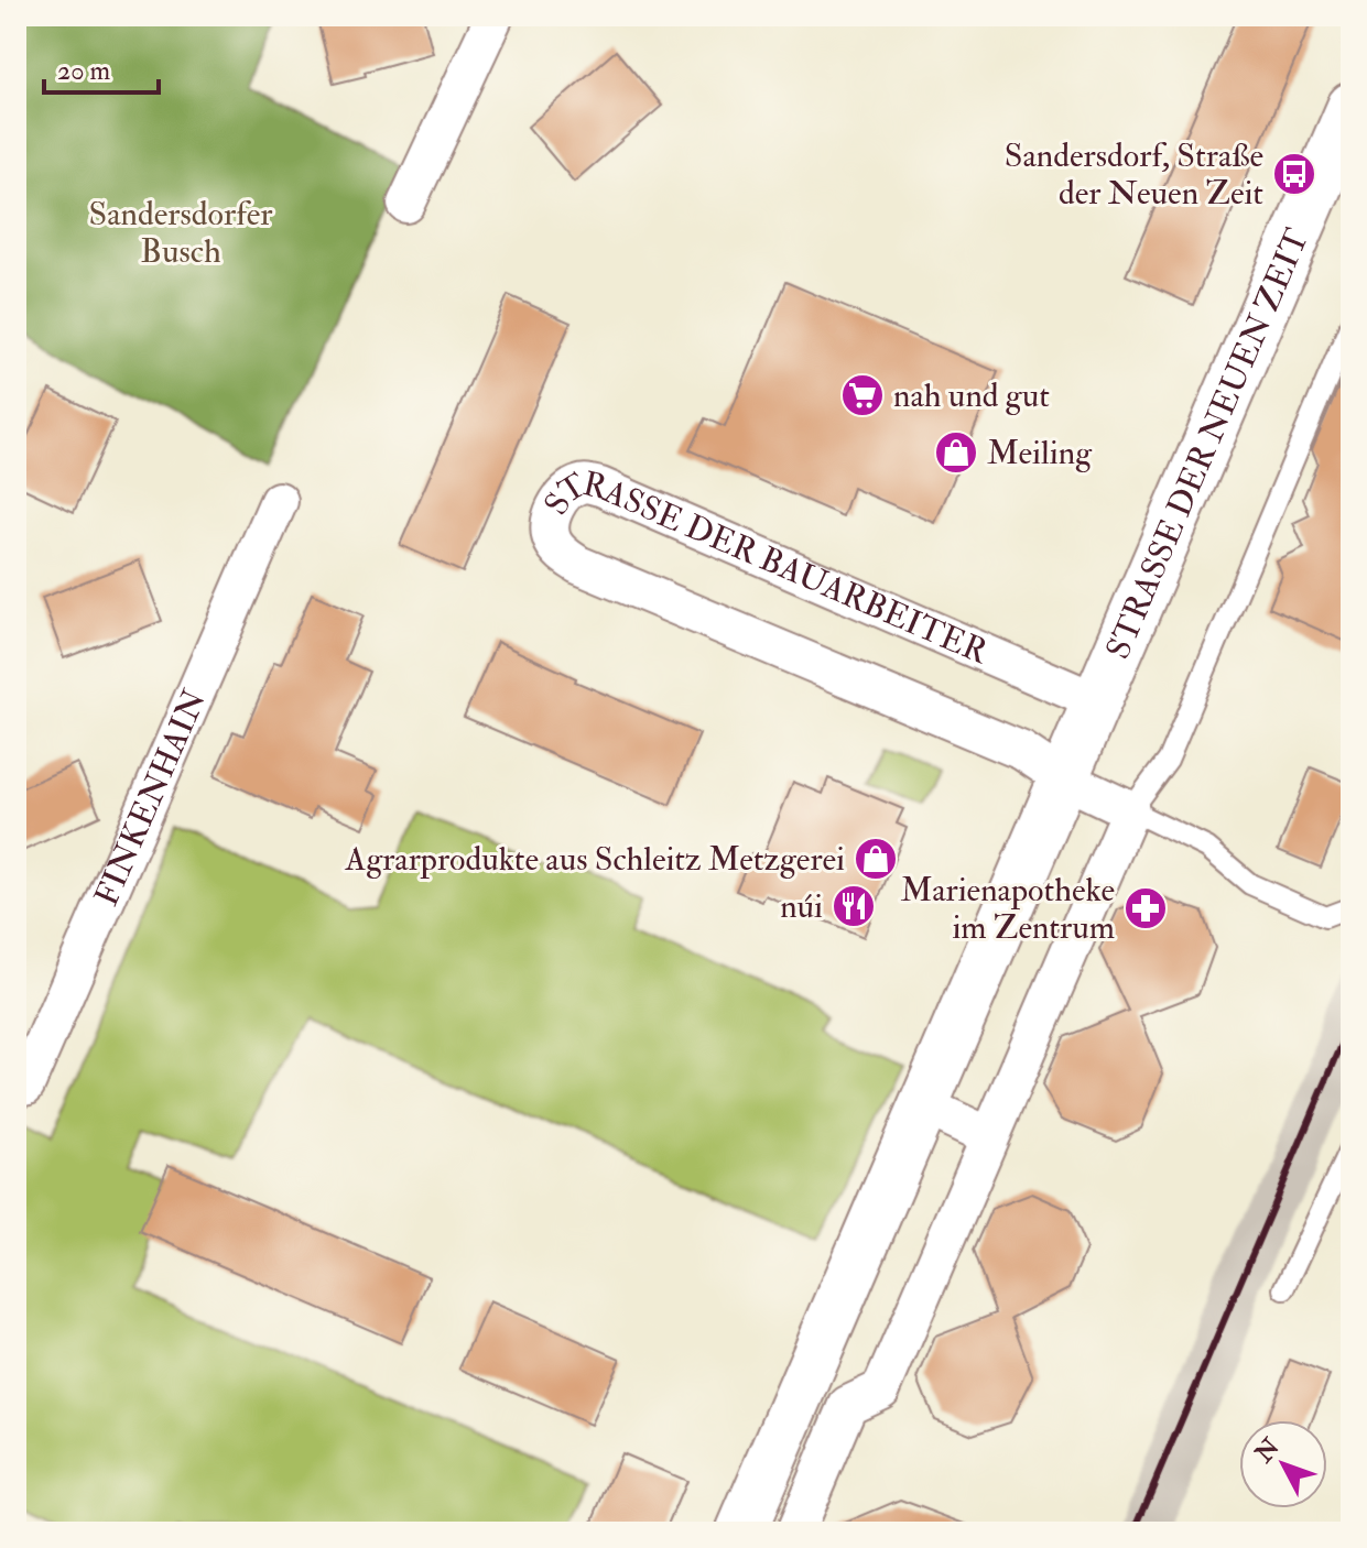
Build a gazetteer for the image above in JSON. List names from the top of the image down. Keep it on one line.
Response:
{"streets":{"street":["STRASSE DER NEUEN ZEIT","STRASSE DER BAUARBEITER","FINKENHAIN"]},"crossings":[["STRASSE DER NEUEN ZEIT","STRASSE DER BAUARBEITER"]],"parks":["Sandersdorfer Busch"],"places":{"bus stop":["Sandersdorf, Straße der Neuen Zeit"],"supermarket":["nah und gut"],"shop":["Meiling","Agrarprodukte aus Schleitz Metzgerei"],"restaurant":["núi"],"pharmacy":["Marienapotheke im Zentrum"]},"scale_bar":"20 m","north":"top left"}
